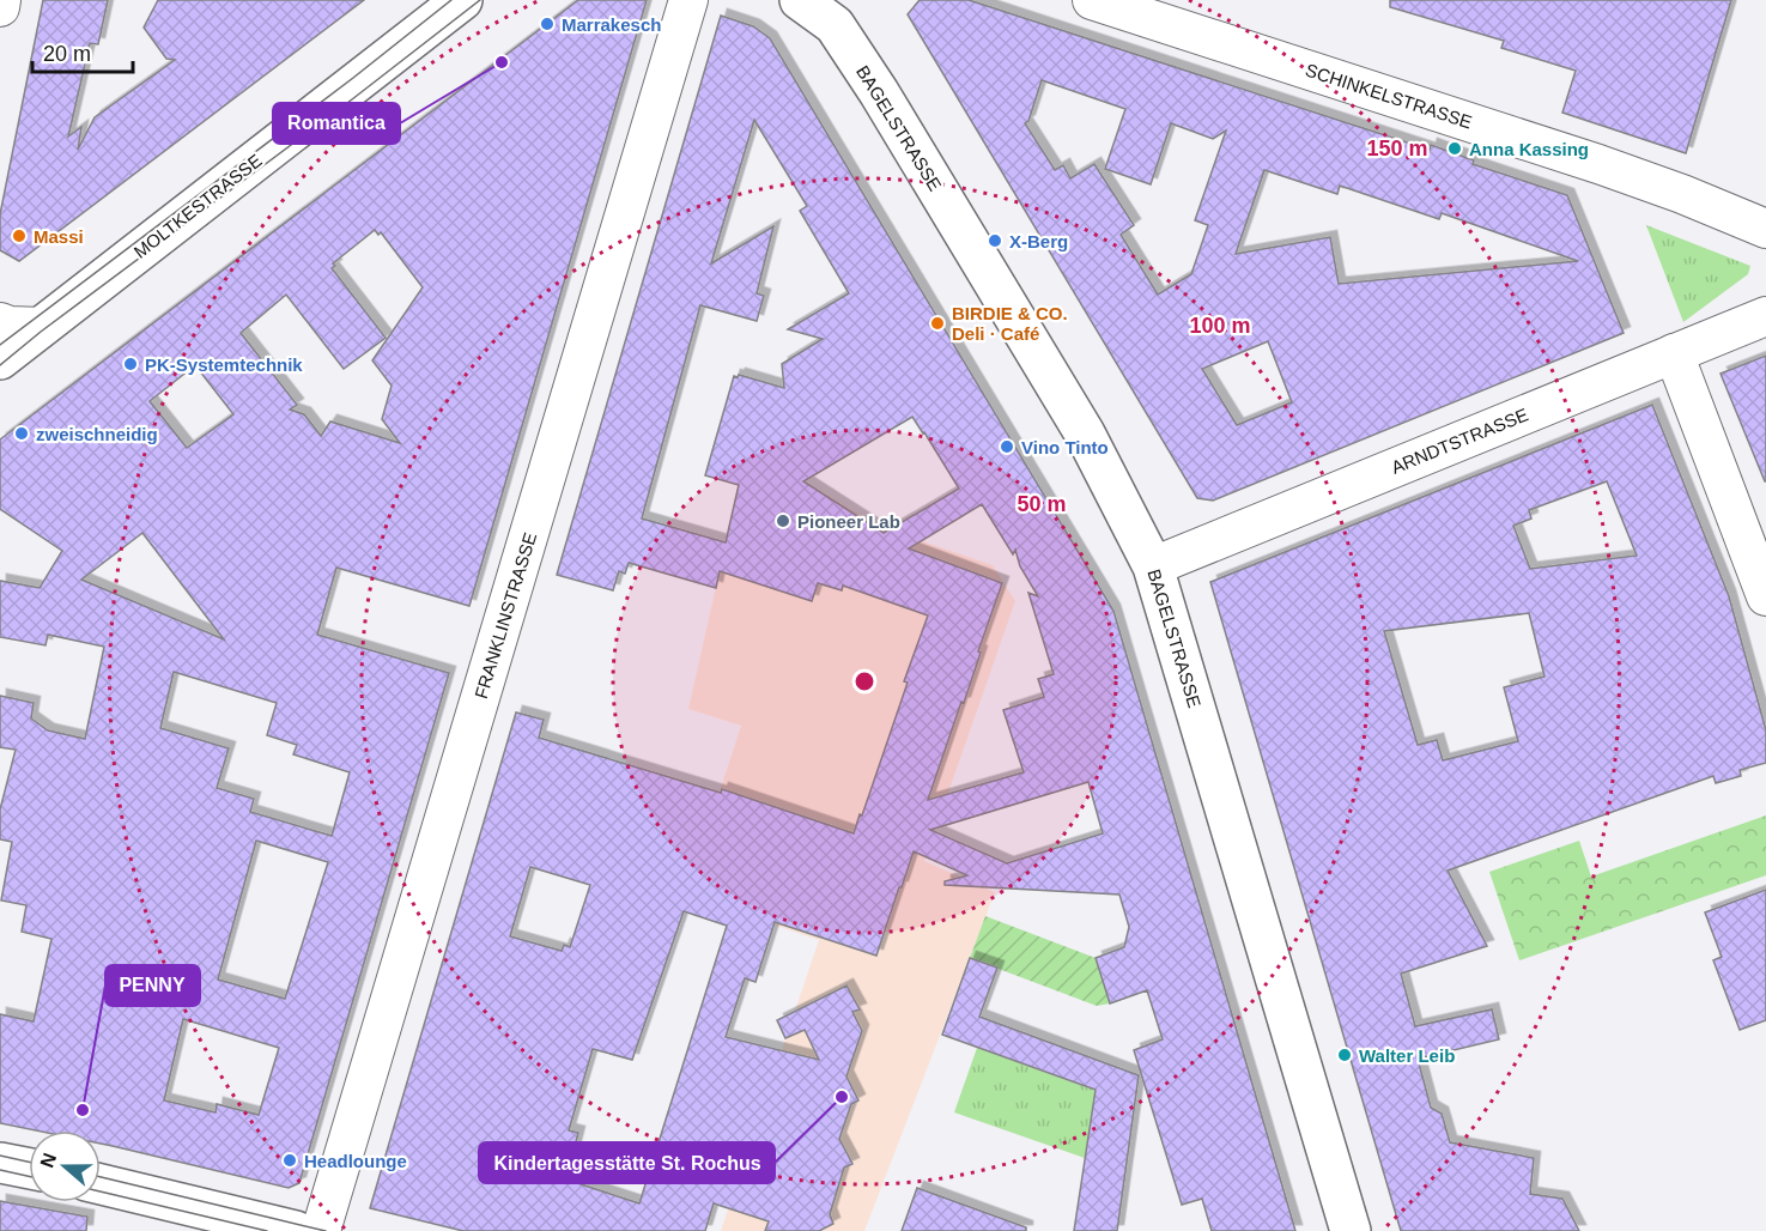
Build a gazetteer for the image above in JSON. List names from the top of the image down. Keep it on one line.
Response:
{"streets":{"street":["SCHINKELSTRASSE","BAGELSTRASSE","MOLTKESTRASSE","ARNDTSTRASSE","FRANKLINSTRASSE"]},"crossings":[["BAGELSTRASSE","ARNDTSTRASSE"]],"places":["Marrakesch","Romantica","Anna Kassing","Massi","X-Berg","BIRDIE & CO. Deli · Café","PK-Systemtechnik","zweischneidig","Vino Tinto","Pioneer Lab","Walter Leib","Kindertagesstätte St. Rochus","PENNY","Headlounge"],"scale_bar":"20 m","north":"left","rings":["150 m","100 m","50 m"]}
